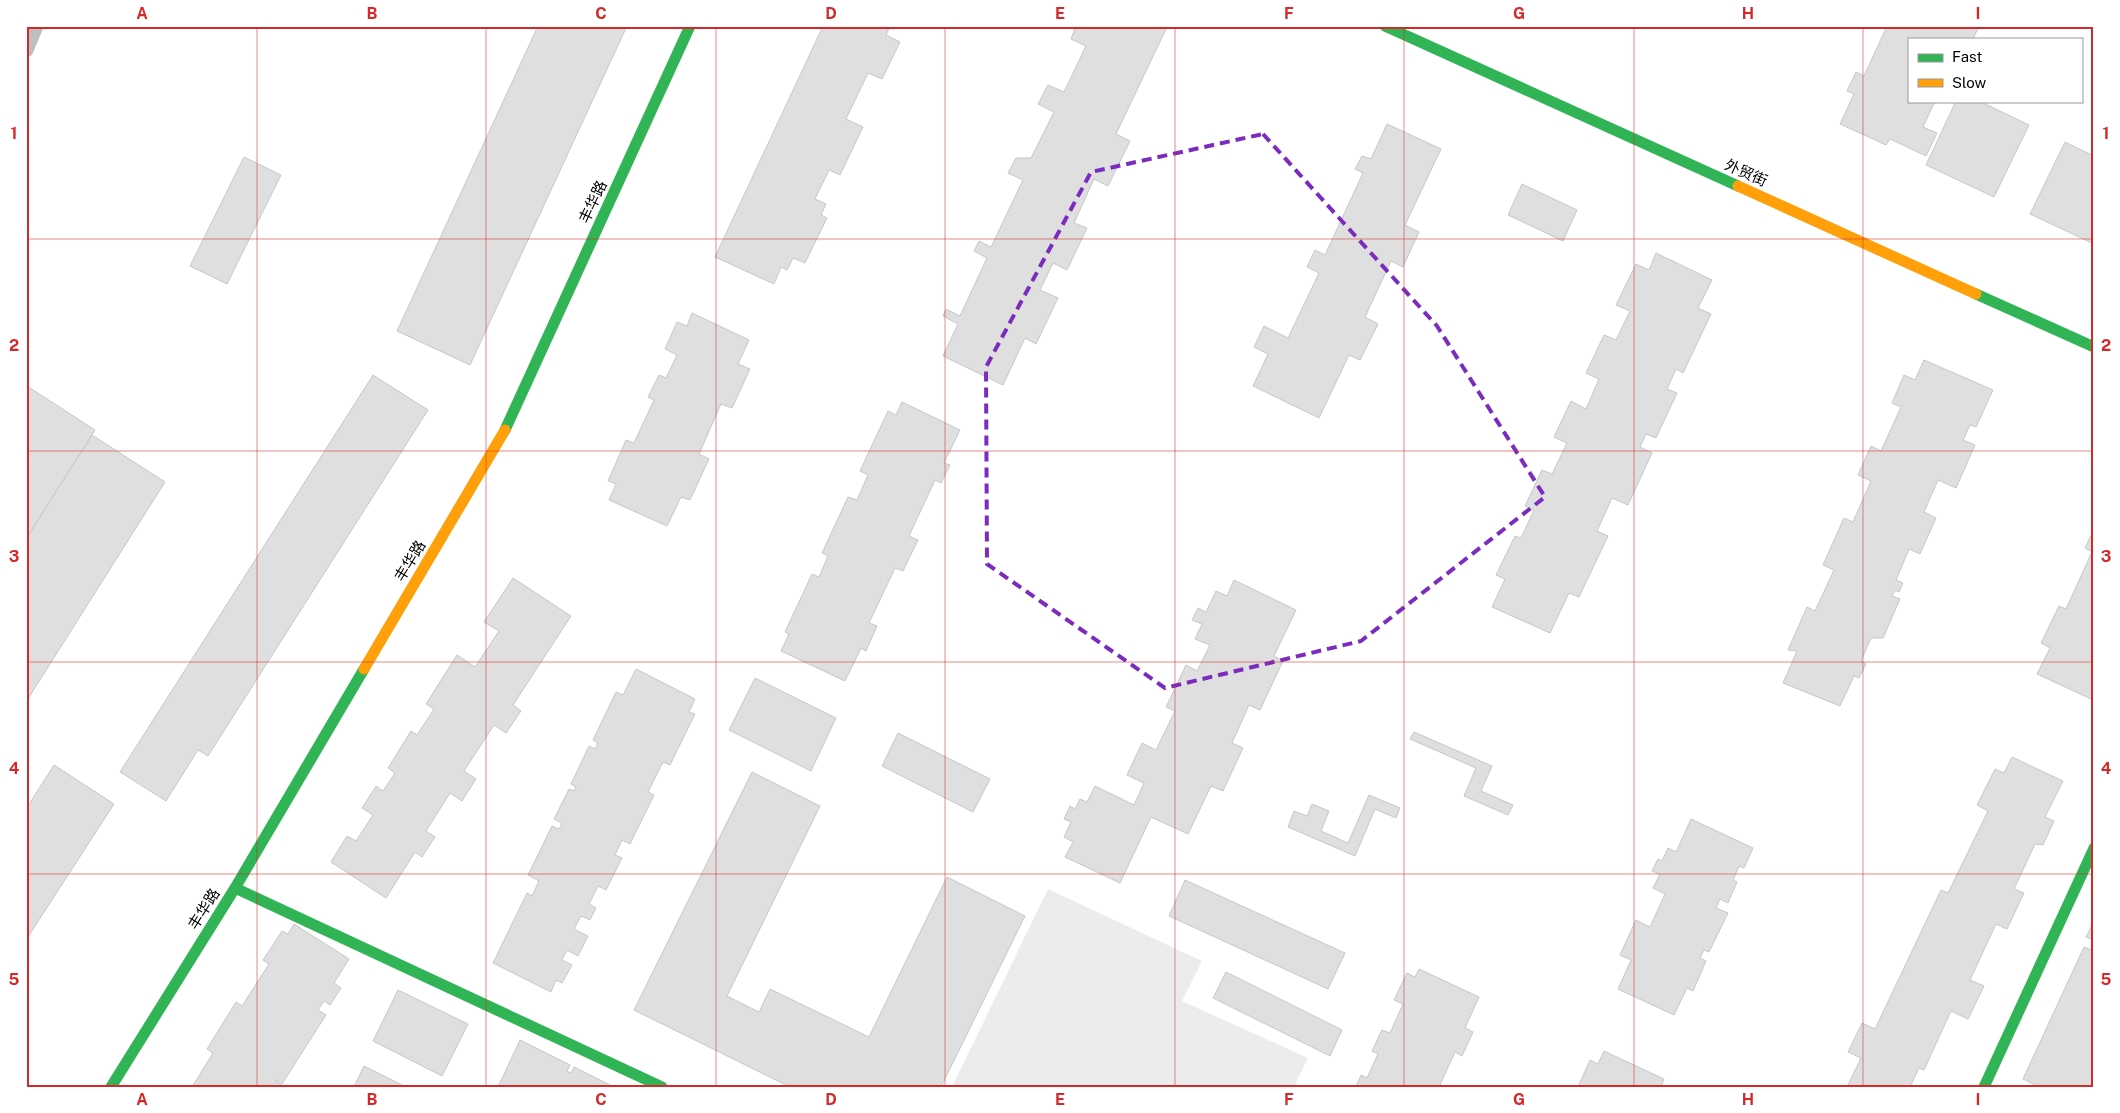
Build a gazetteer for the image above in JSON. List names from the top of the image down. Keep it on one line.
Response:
{"streets":{"street":["外贸街","丰华路"]},"legend":["Fast","Slow"],"grid":{"columns":["A","B","C","D","E","F","G","H","I"],"rows":["1","2","3","4","5"]}}
